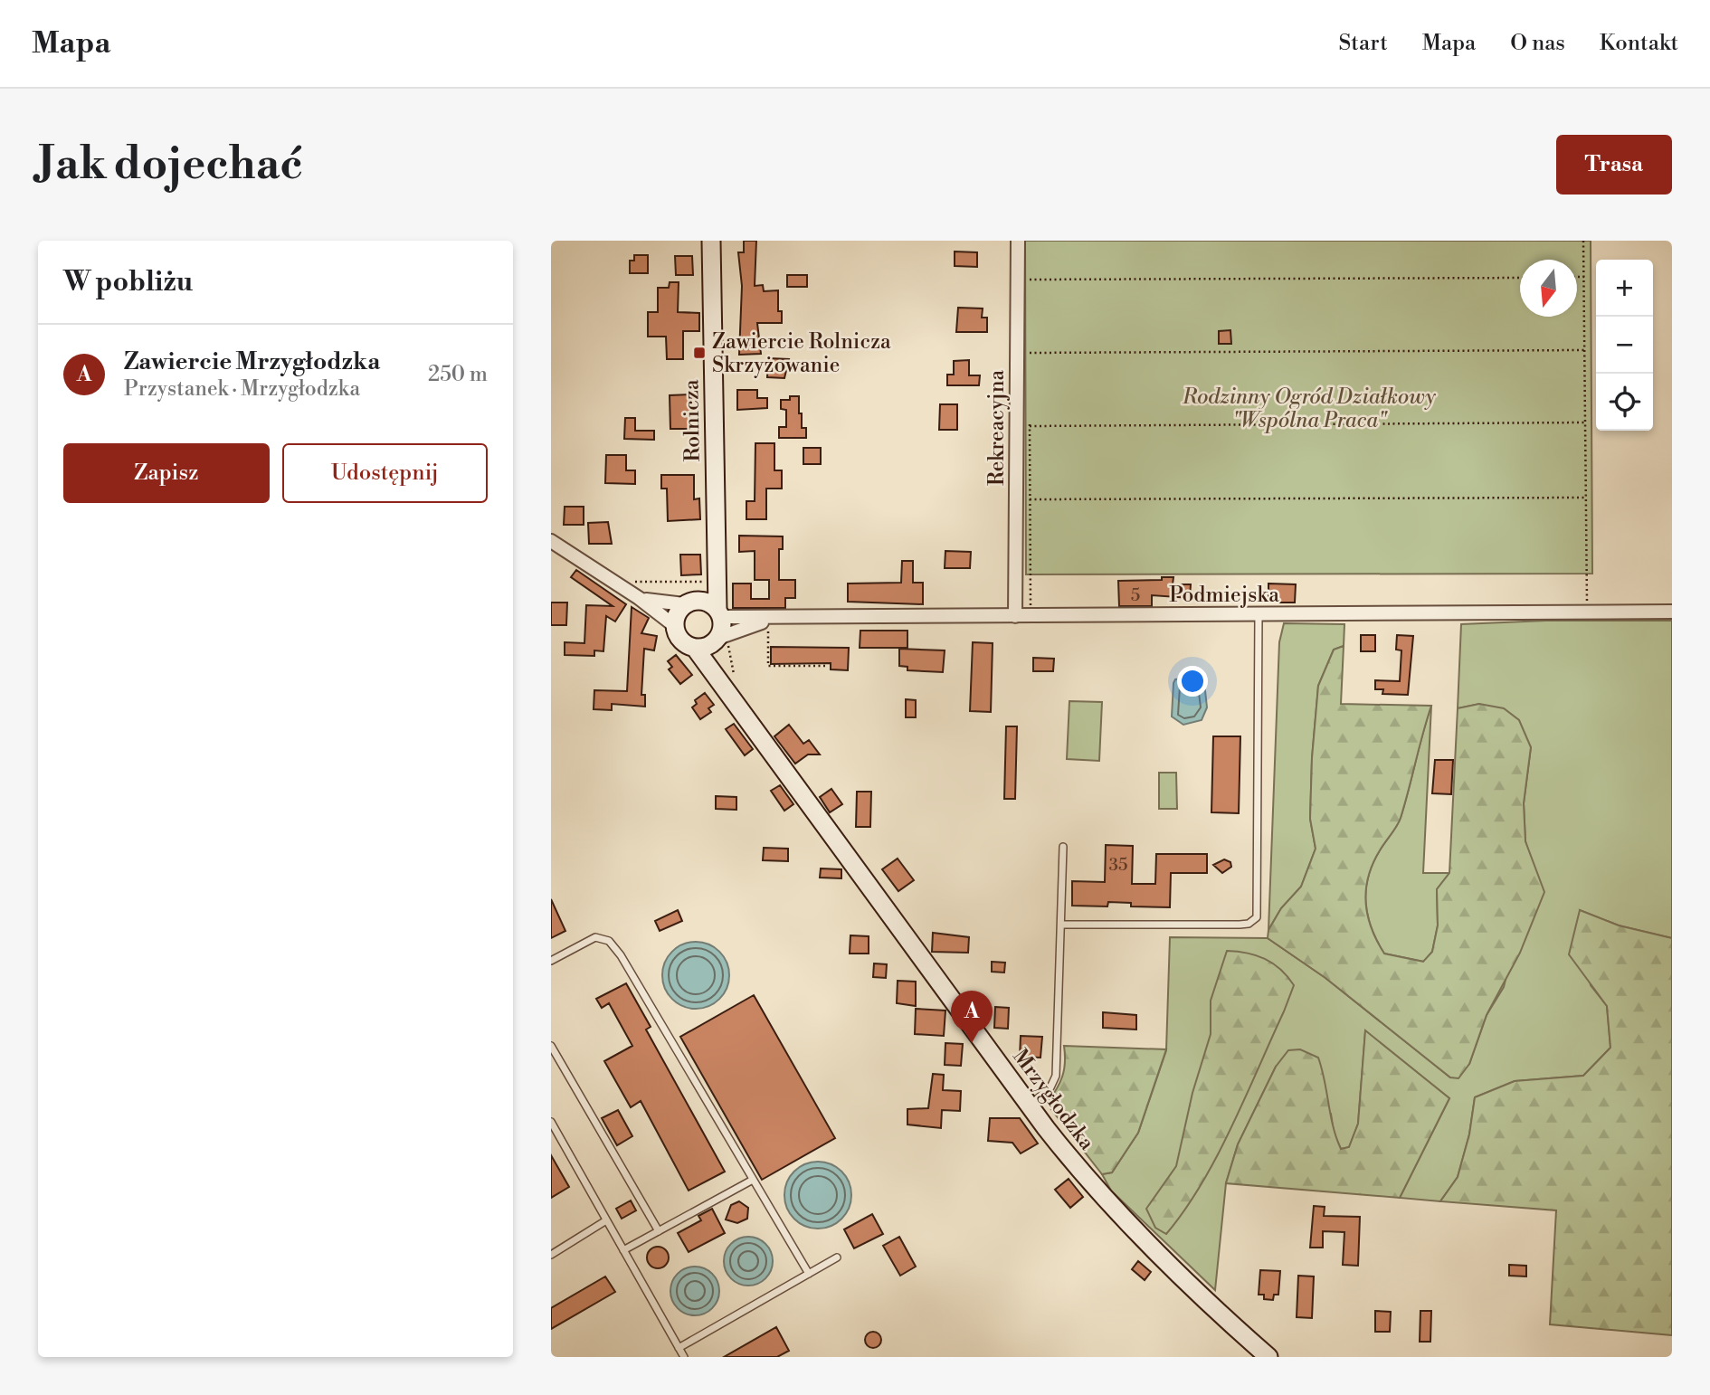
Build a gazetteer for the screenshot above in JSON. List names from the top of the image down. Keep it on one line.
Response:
{"streets":{"street":["Rolnicza","Rekreacyjna","Podmiejska","Mrzygłodzka"]},"crossings":[["Rolnicza","Podmiejska"],["Rolnicza","Mrzygłodzka"],["Rekreacyjna","Podmiejska"],["Podmiejska","Mrzygłodzka"]],"parks":["Rodzinny Ogród Działkowy \"Wspólna Praca\""],"places":{"transit":["Zawiercie Rolnicza Skrzyżowanie"]},"house_numbers":["5","35"],"north":"bottom","page":{"header":"Mapa","nav":["Start","Mapa","O nas","Kontakt"],"buttons":["Trasa",["Zapisz","Udostępnij"]],"title":"Jak dojechać","heading":"W pobliżu","map_buttons":["+","−"],"list":[{"mark":"A","name":"Zawiercie Mrzygłodzka","note":"Przystanek · Mrzygłodzka","value":"250 m"}],"pins":"A"}}
